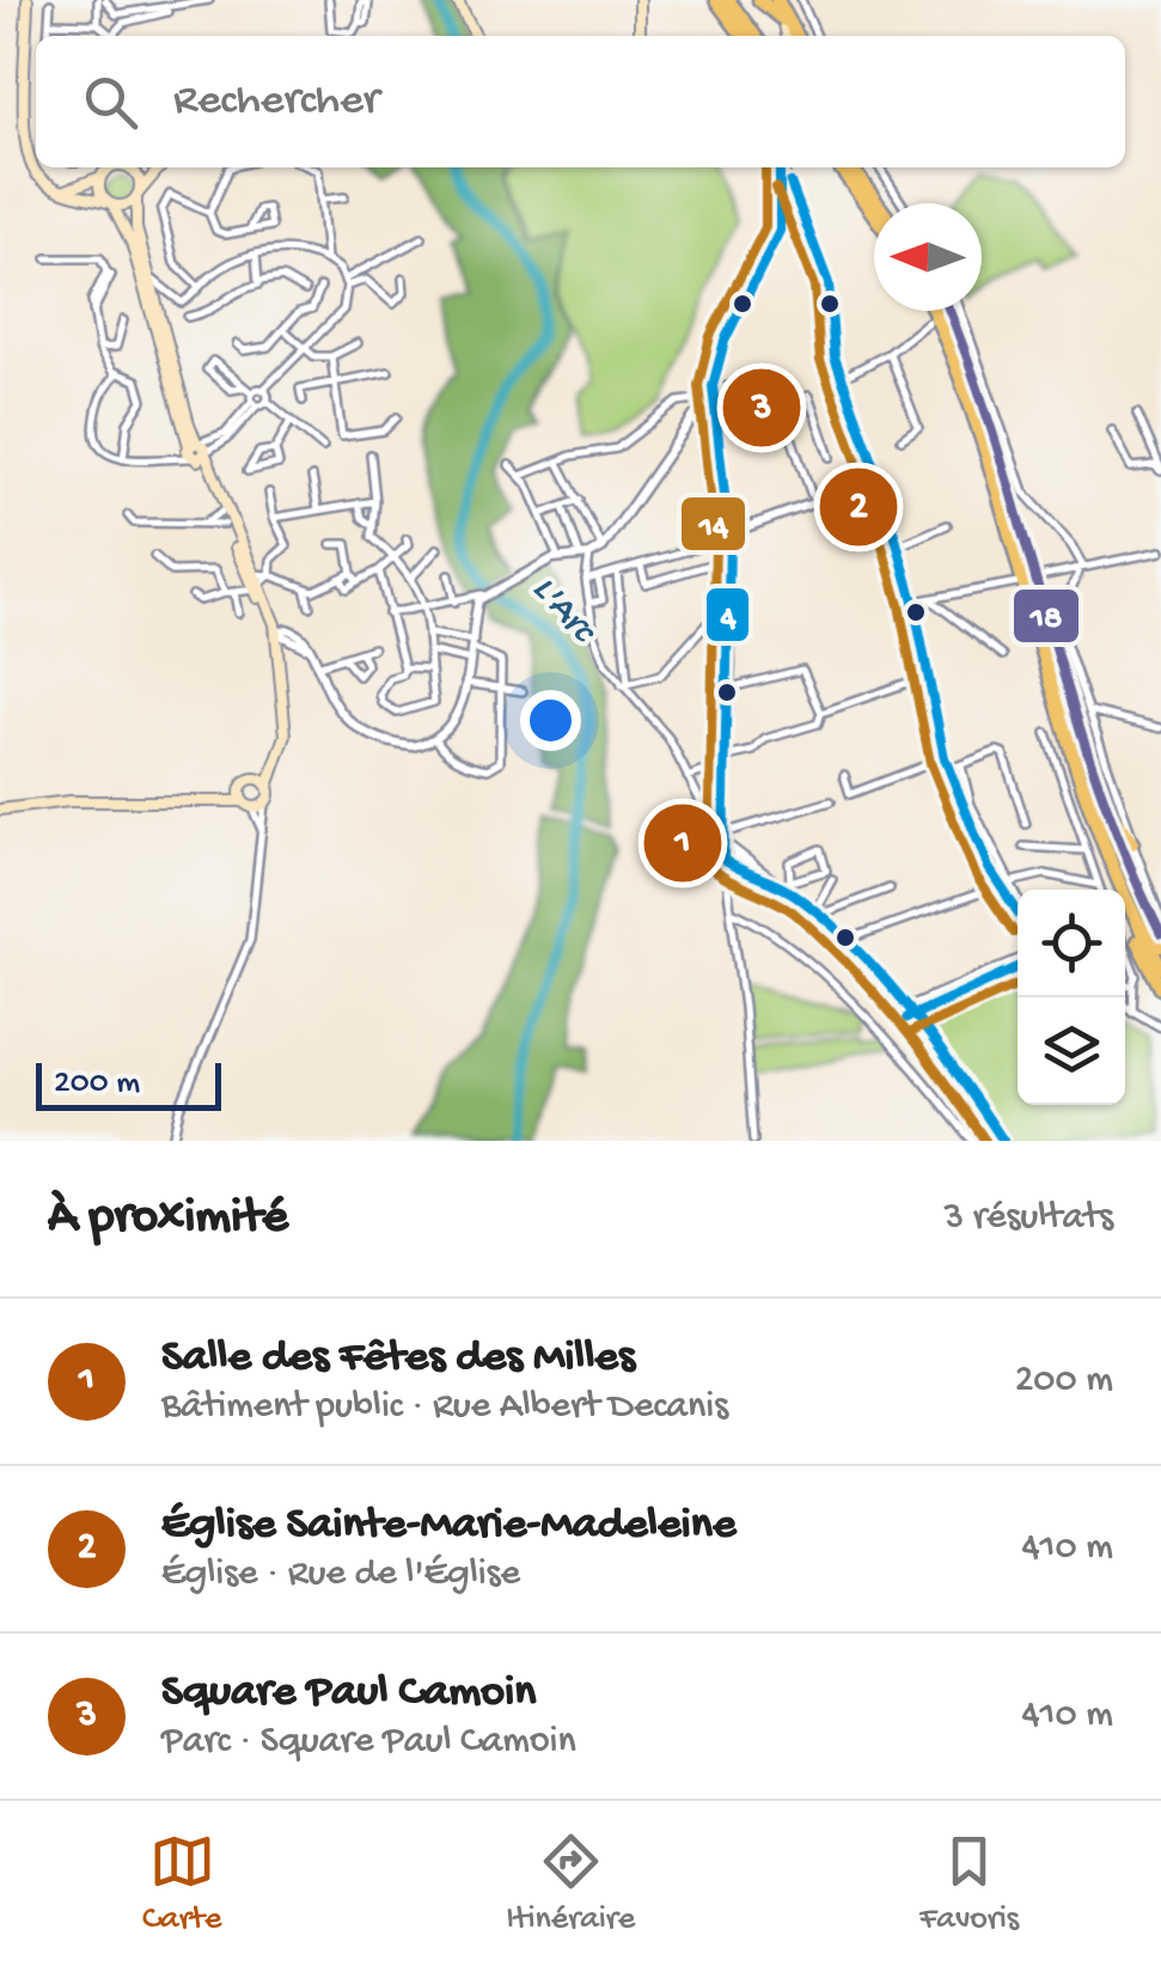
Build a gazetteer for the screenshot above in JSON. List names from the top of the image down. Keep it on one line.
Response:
{"water":["L'Arc"],"lines":["transit line 4","transit line 14","transit line 18"],"scale_bar":"200 m","north":"left","page":{"search":"Rechercher","pins":["3","2","1"],"scale":"200 m","heading":["À proximité","3 résultats"],"list":[{"mark":"1","name":"Salle des Fêtes des Milles","note":"Bâtiment public · Rue Albert Decanis","value":"200 m"},{"mark":"2","name":"Église Sainte-Marie-Madeleine","note":"Église · Rue de l'Église","value":"410 m"},{"mark":"3","name":"Square Paul Camoin","note":"Parc · Square Paul Camoin","value":"410 m"}],"nav":["Carte","Itinéraire","Favoris"]}}
